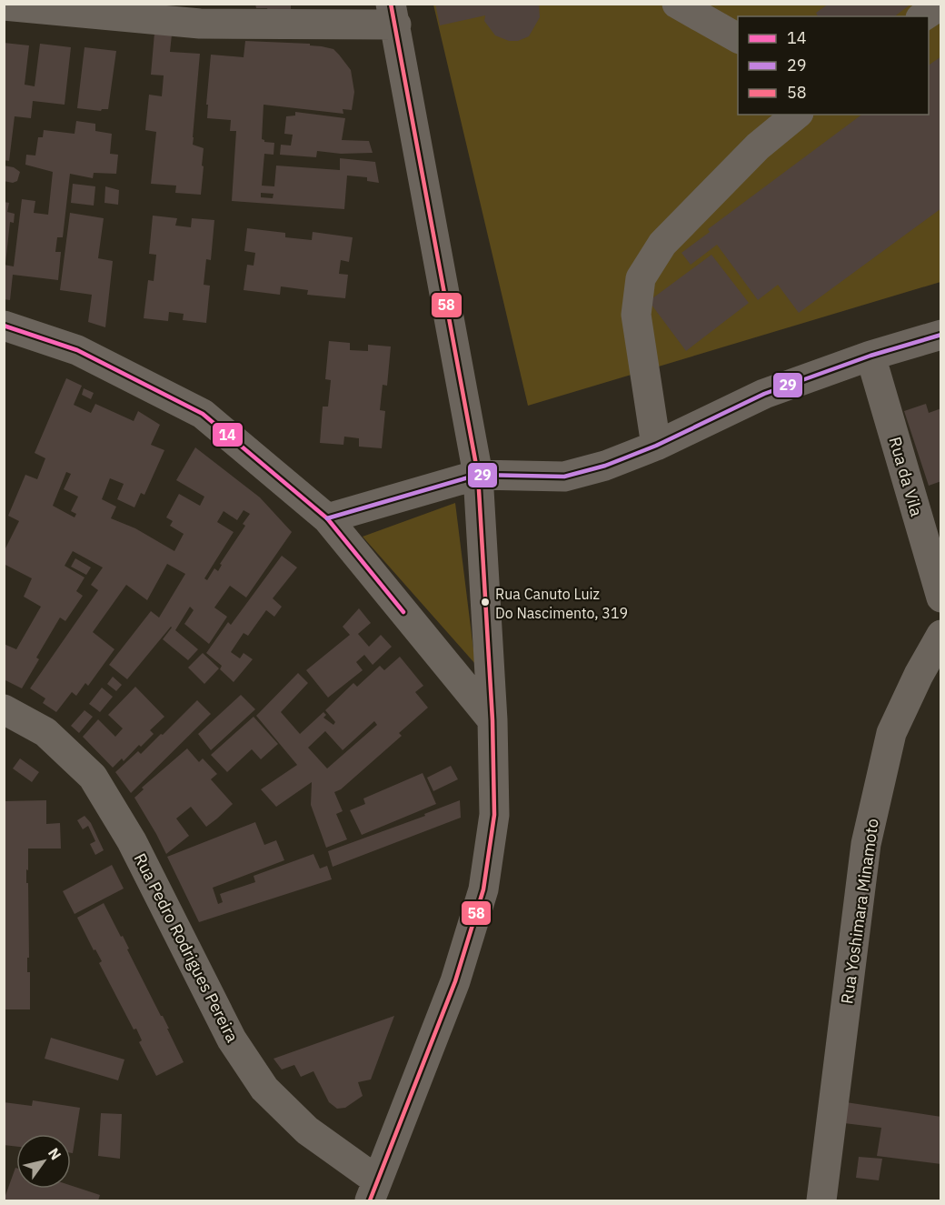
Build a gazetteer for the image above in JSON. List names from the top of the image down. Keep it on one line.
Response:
{"streets":{"street":["Rua da Vila","Rua Yoshimara Minamoto","Rua Pedro Rodrigues Pereira"]},"places":["Rua Canuto Luiz Do Nascimento, 319"],"lines":["transit line 58","transit line 14","transit line 29"],"legend":["14","29","58"],"north":"top right"}
